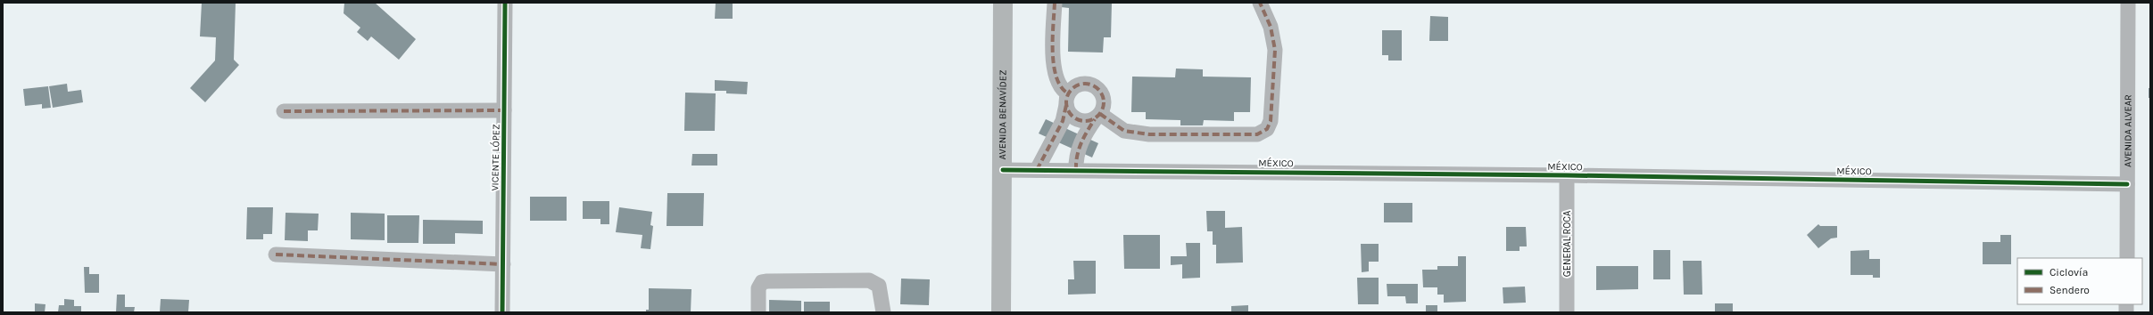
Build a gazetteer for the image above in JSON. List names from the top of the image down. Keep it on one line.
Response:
{"streets":{"main road":["AVENIDA BENAVÍDEZ"],"street":["AVENIDA ALVEAR","VICENTE LÓPEZ","MÉXICO","GENERAL ROCA"]},"crossings":[["AVENIDA BENAVÍDEZ","MÉXICO"],["AVENIDA ALVEAR","MÉXICO"],["MÉXICO","GENERAL ROCA"]],"legend":["Ciclovía","Sendero"]}
